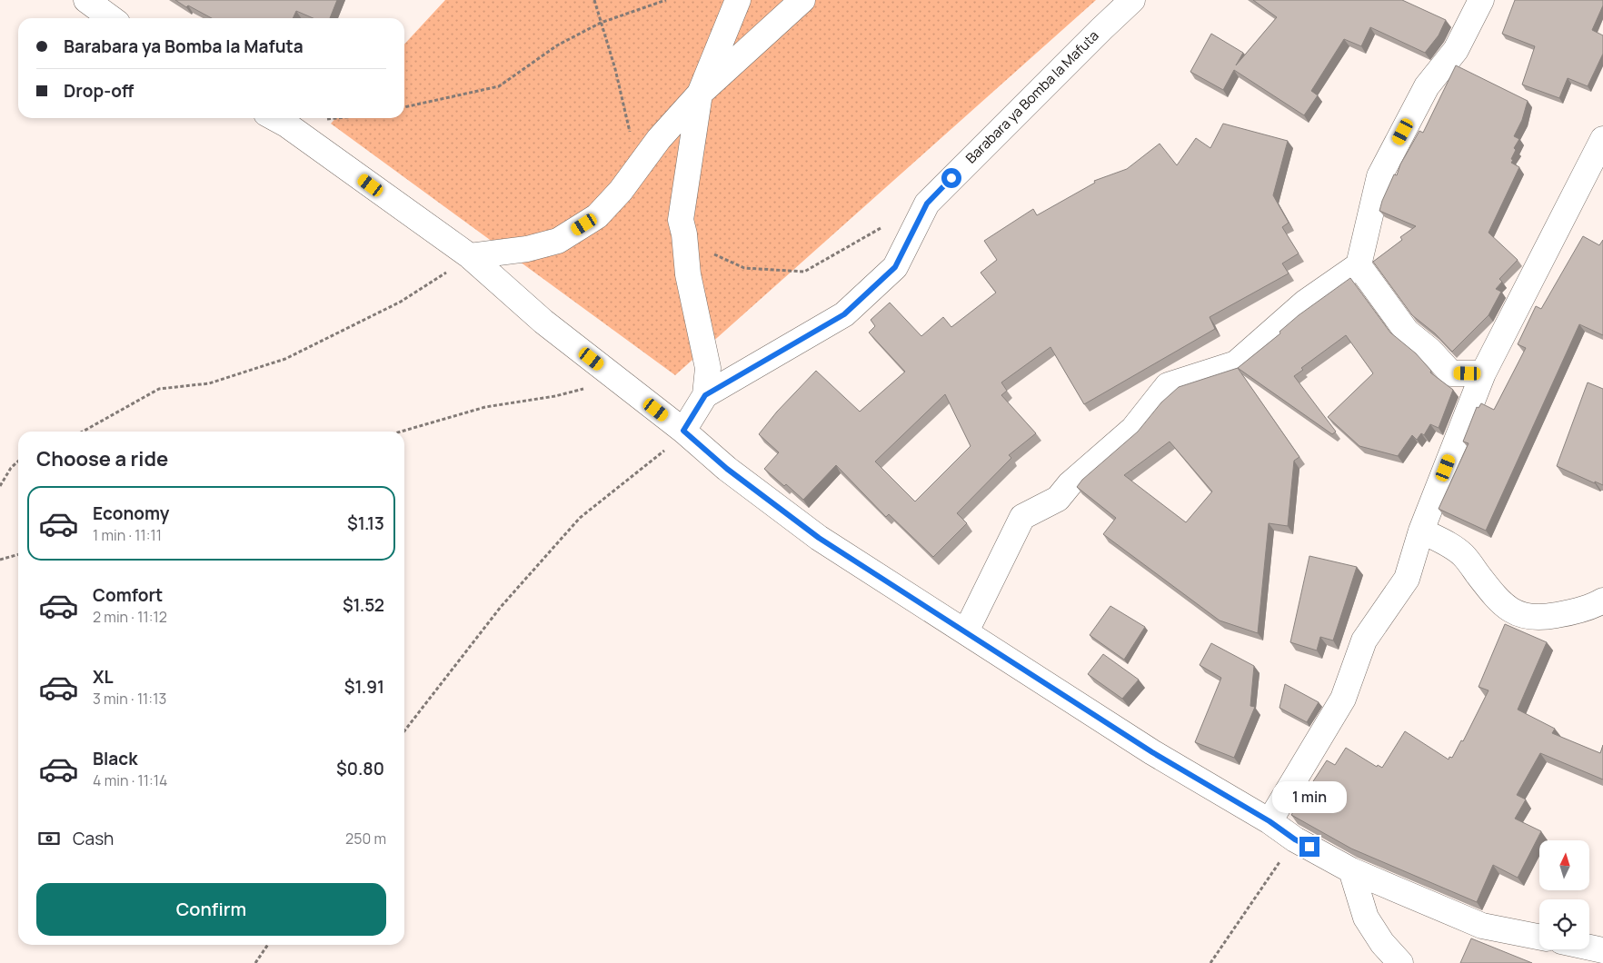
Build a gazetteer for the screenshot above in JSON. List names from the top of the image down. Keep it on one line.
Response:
{"streets":{"street":["Barabara ya Bomba la Mafuta"]},"north":"top","page":{"banner":["Barabara ya Bomba la Mafuta","Drop-off"],"heading":"Choose a ride","list":[{"name":"Economy","note":"1 min · 11:11","value":"$1.13"},{"name":"Comfort","note":"2 min · 11:12","value":"$1.52"},{"name":"XL","note":"3 min · 11:13","value":"$1.91"},{"name":"Black","note":"4 min · 11:14","value":"$0.80"}],"bubble":"1 min","pay":["Cash","250 m"],"buttons":"Confirm"}}
